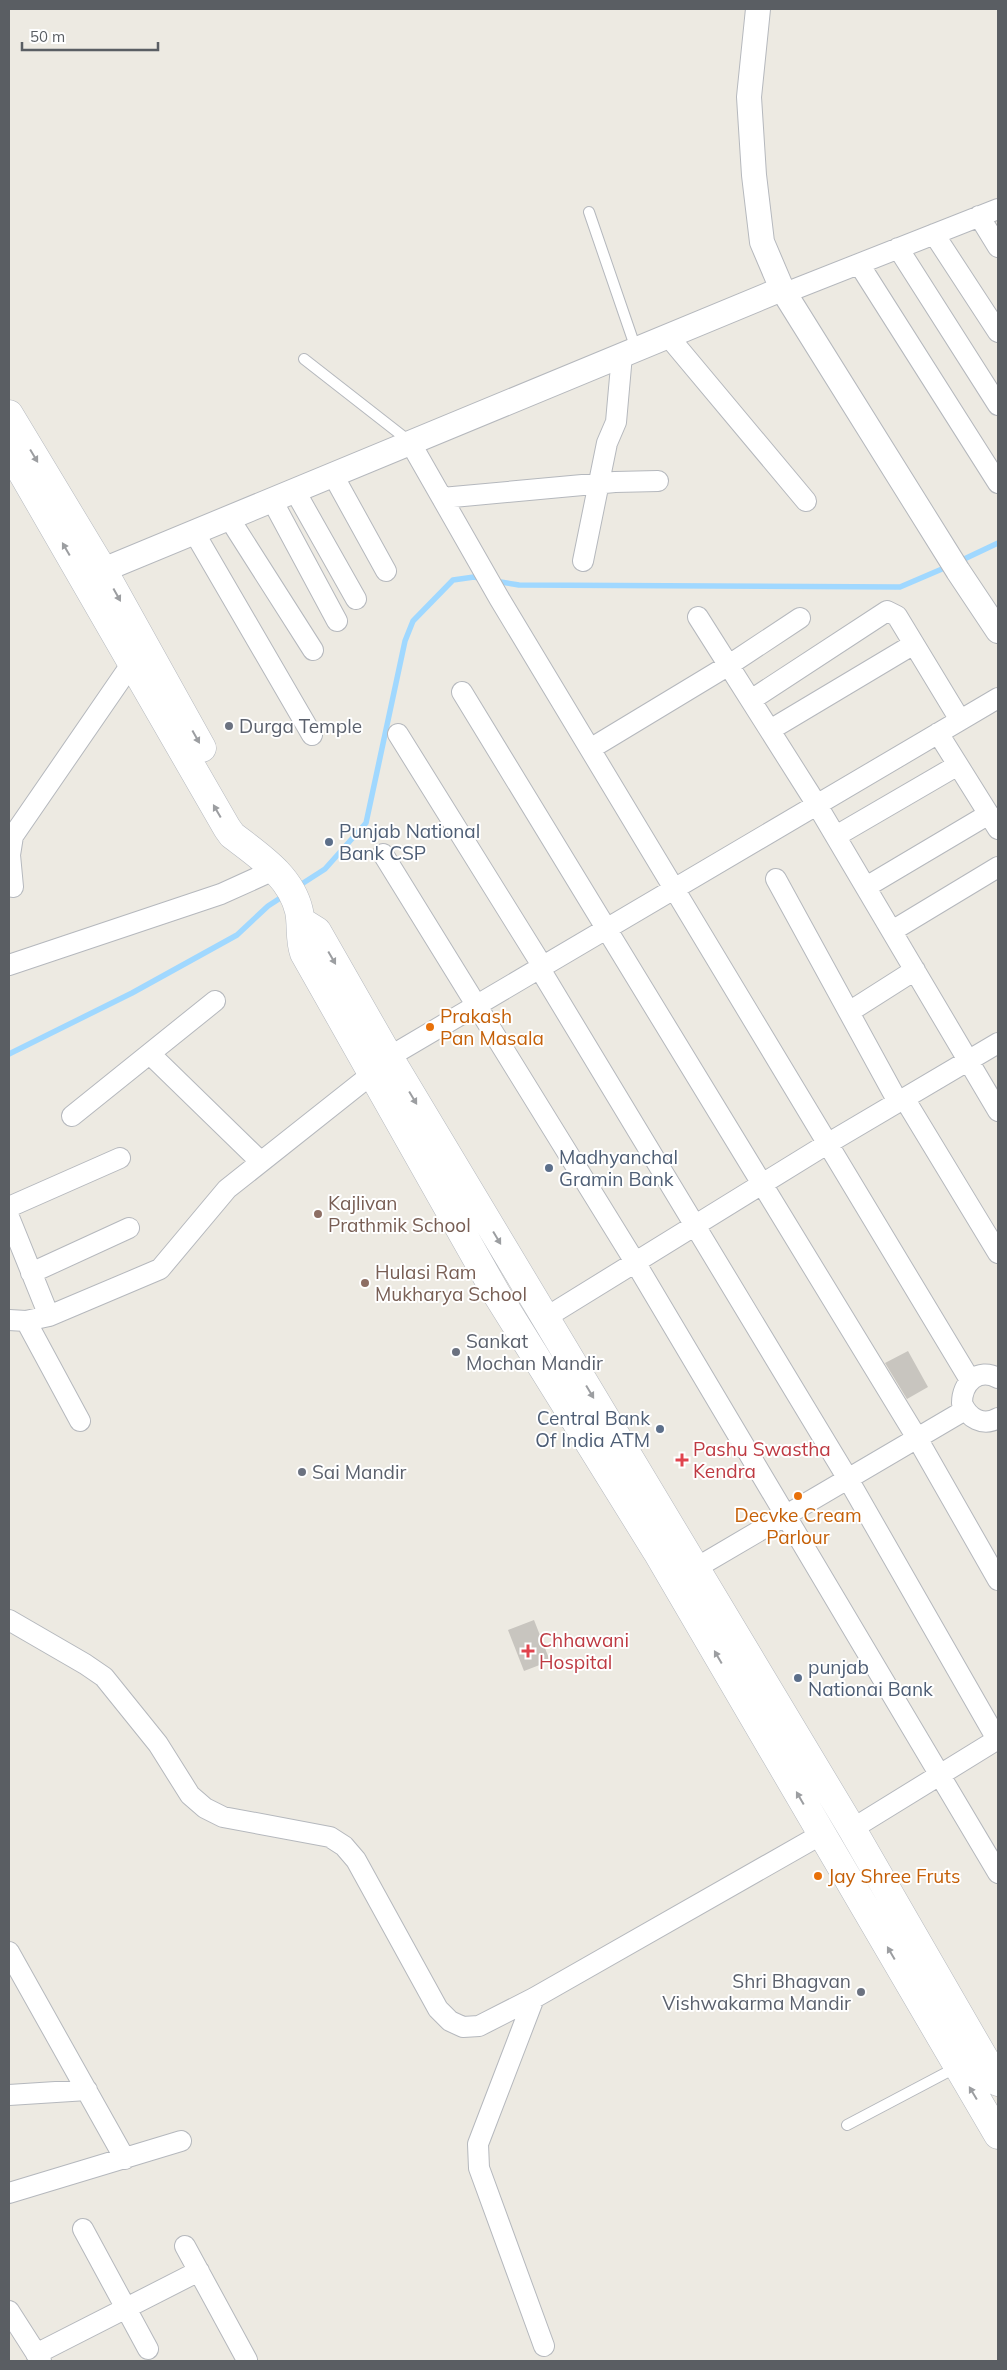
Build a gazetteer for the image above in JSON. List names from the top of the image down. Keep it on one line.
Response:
{"places":{"other":["Durga Temple","Punjab National Bank CSP","Prakash Pan Masala","Madhyanchal Gramin Bank","Kajlivan Prathmik School","Hulasi Ram Mukharya School","Sankat Mochan Mandir","Central Bank Of India ATM","Sai Mandir","Decvke Cream Parlour","punjab Nationai Bank","Jay Shree Fruts","Shri Bhagvan Vishwakarma Mandir"],"health":["Pashu Swastha Kendra","Chhawani Hospital"]},"scale_bar":"50 m"}
